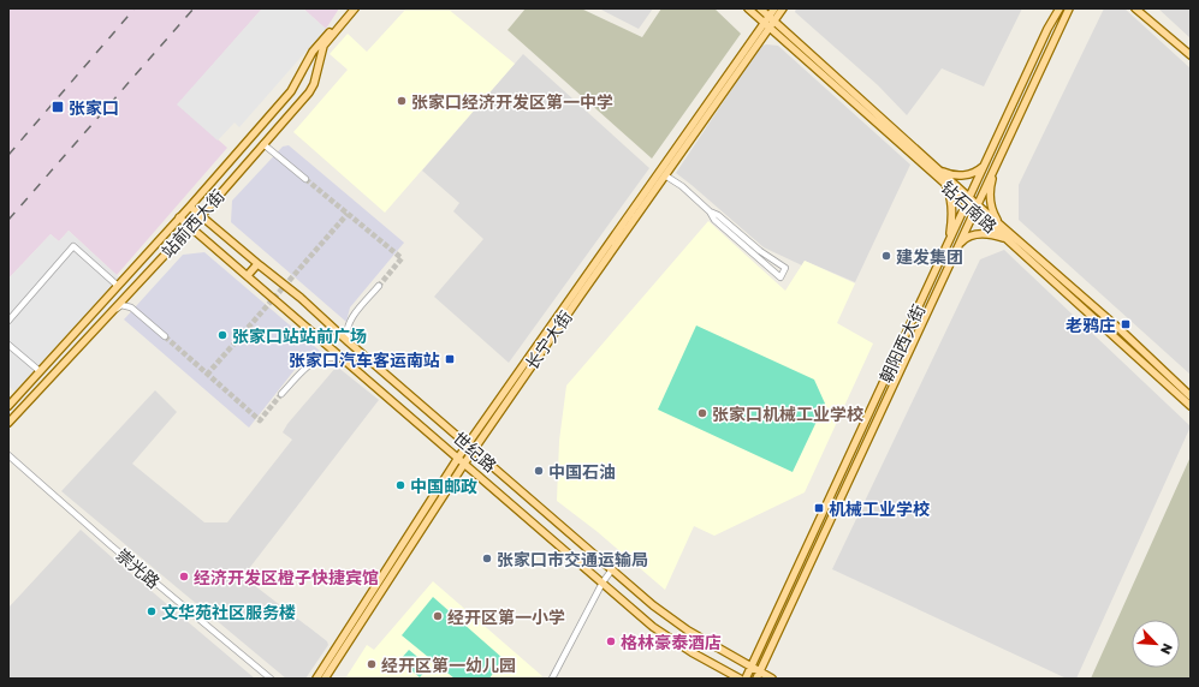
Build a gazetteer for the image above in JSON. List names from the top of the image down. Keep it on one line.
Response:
{"streets":{"main road":["钻石南路","站前西大街","长宁大街","朝阳西大街","世纪路"],"street":["崇光路"]},"crossings":[["钻石南路","长宁大街"],["钻石南路","朝阳西大街"],["站前西大街","世纪路"],["长宁大街","世纪路"],["朝阳西大街","世纪路"]],"places":{"other":["张家口经济开发区第一中学","建发集团","张家口站站前广场","张家口机械工业学校","中国石油","中国邮政","张家口市交通运输局","经济开发区橙子快捷宾馆","文华苑社区服务楼","经开区第一小学","格林豪泰酒店","经开区第一幼儿园"],"transit":["张家口","老鸦庄","张家口汽车客运南站","机械工业学校"]},"north":"bottom right"}
